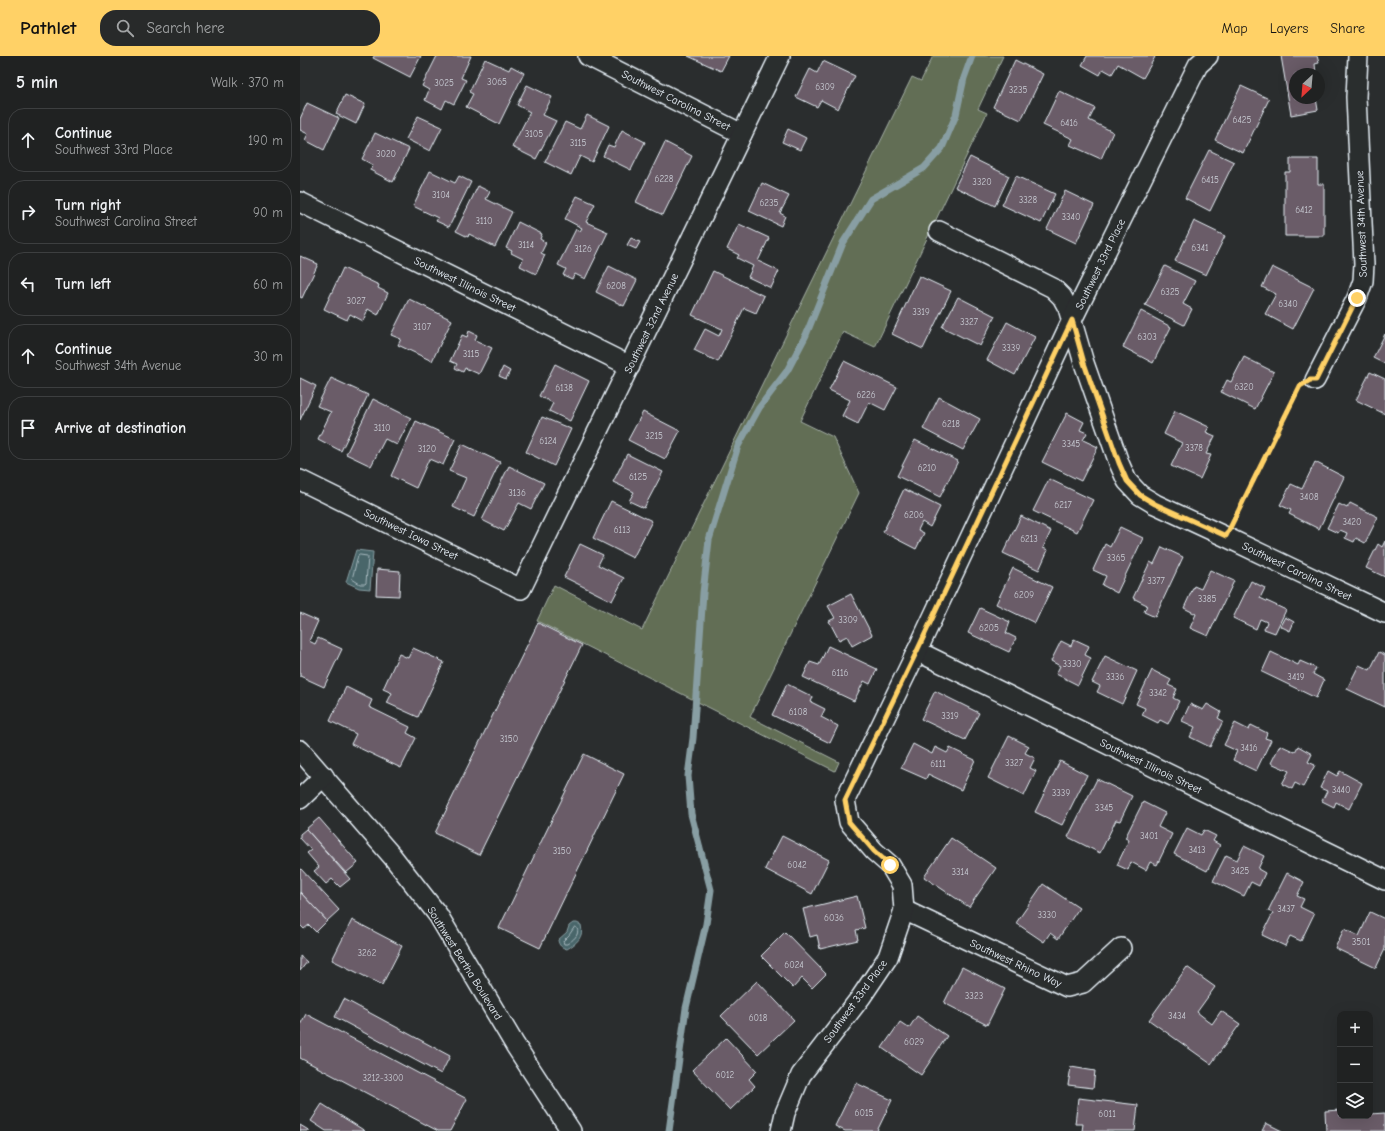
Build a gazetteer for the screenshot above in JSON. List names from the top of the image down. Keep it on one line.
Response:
{"streets":{"street":["Southwest Carolina Street","Southwest 34th Avenue","Southwest 33rd Place","Southwest Illinois Street","Southwest 32nd Avenue","Southwest Iowa Street","Southwest Bertha Boulevard","Southwest Rhino Way"]},"crossings":[["Southwest Carolina Street","Southwest 33rd Place"],["Southwest Carolina Street","Southwest 32nd Avenue"],["Southwest 33rd Place","Southwest Illinois Street"],["Southwest 33rd Place","Southwest Rhino Way"],["Southwest Illinois Street","Southwest 32nd Avenue"],["Southwest 32nd Avenue","Southwest Iowa Street"]],"house_numbers":["3065","3025","6309","3235","6425","6416","3105","3115","3020","6228","6415","3320","3104","3328","6235","6412","3340","3110","3114","6341","3126","6208","6325","3027","6340","3319","3327","3107","6303","3339","3115","6320","6138","6226","6218","3110","3215","6124","3345","3378","3120","6210","6125","3136","3408","6217","6206","3420","6113","6213","3365","3377","6209","3385","3309","6205","3330","6116","3336","3419","3342","6108","3319","3150","3416","3327","6111","3440","3339","3345","3401","3413","3150","6042","3425","3314","3437","3330","6036","3501","3262","6024","3323","3434","6018","6029","6012","3212-3300","6015","6011"],"north":"bottom left","page":{"header":"Pathlet","search":"Search here","nav":["Map","Layers","Share"],"heading":["5 min","Walk · 370 m"],"list":[["Continue","Southwest 33rd Place","190 m"],["Turn right","Southwest Carolina Street","90 m"],["Turn left","60 m"],["Continue","Southwest 34th Avenue","30 m"],"Arrive at destination"],"map_buttons":["+","−"]}}
